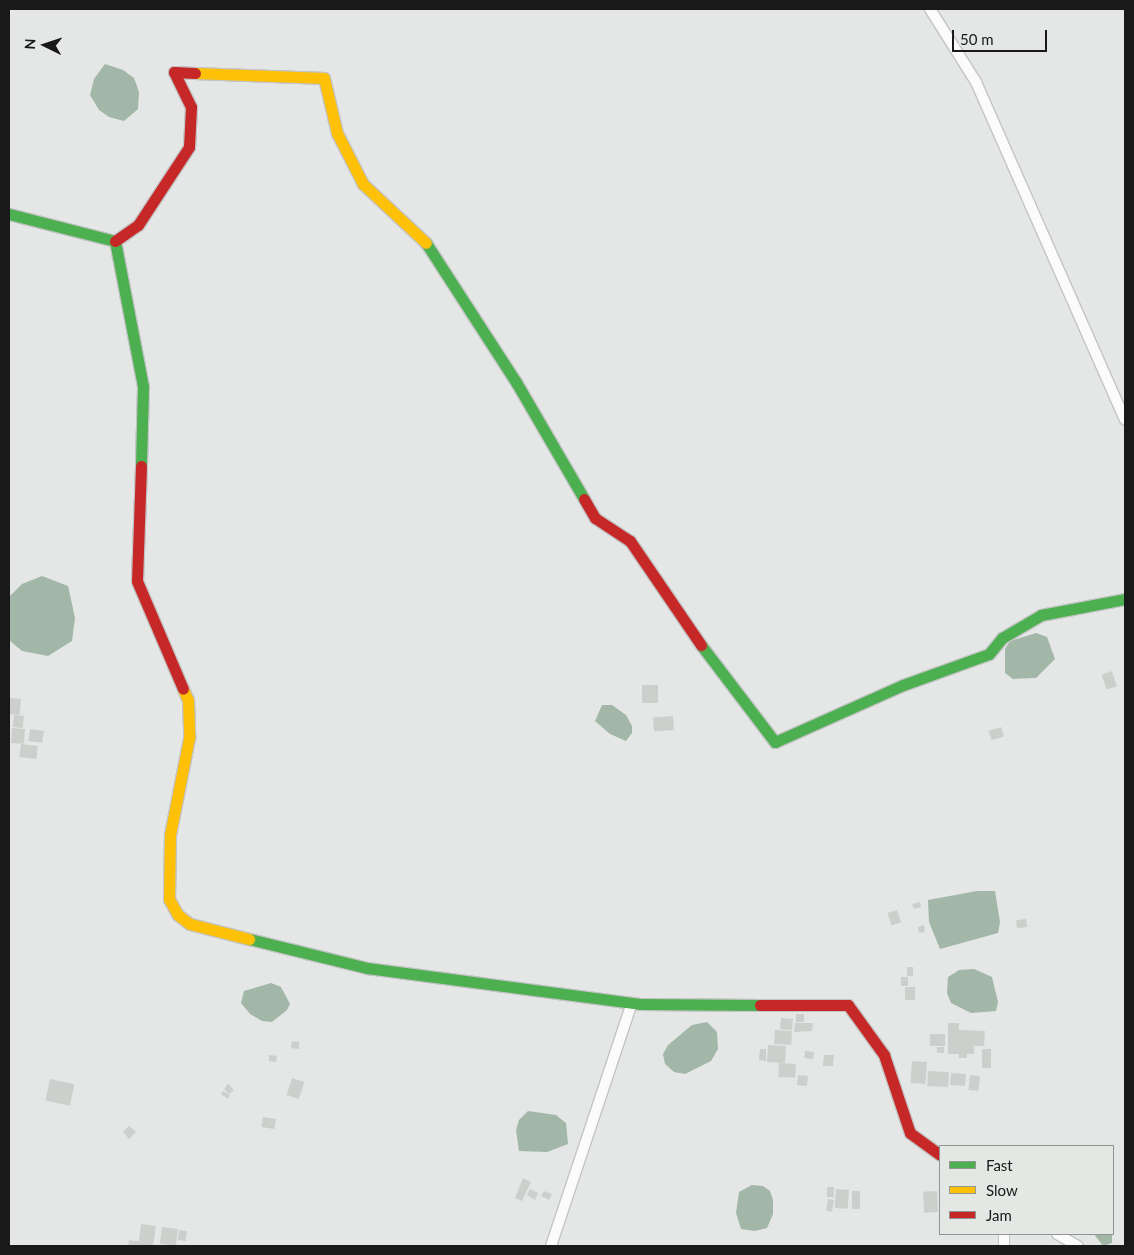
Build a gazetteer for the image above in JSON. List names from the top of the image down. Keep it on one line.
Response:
{"legend":["Fast","Slow","Jam"],"scale_bar":"50 m","north":"left"}
